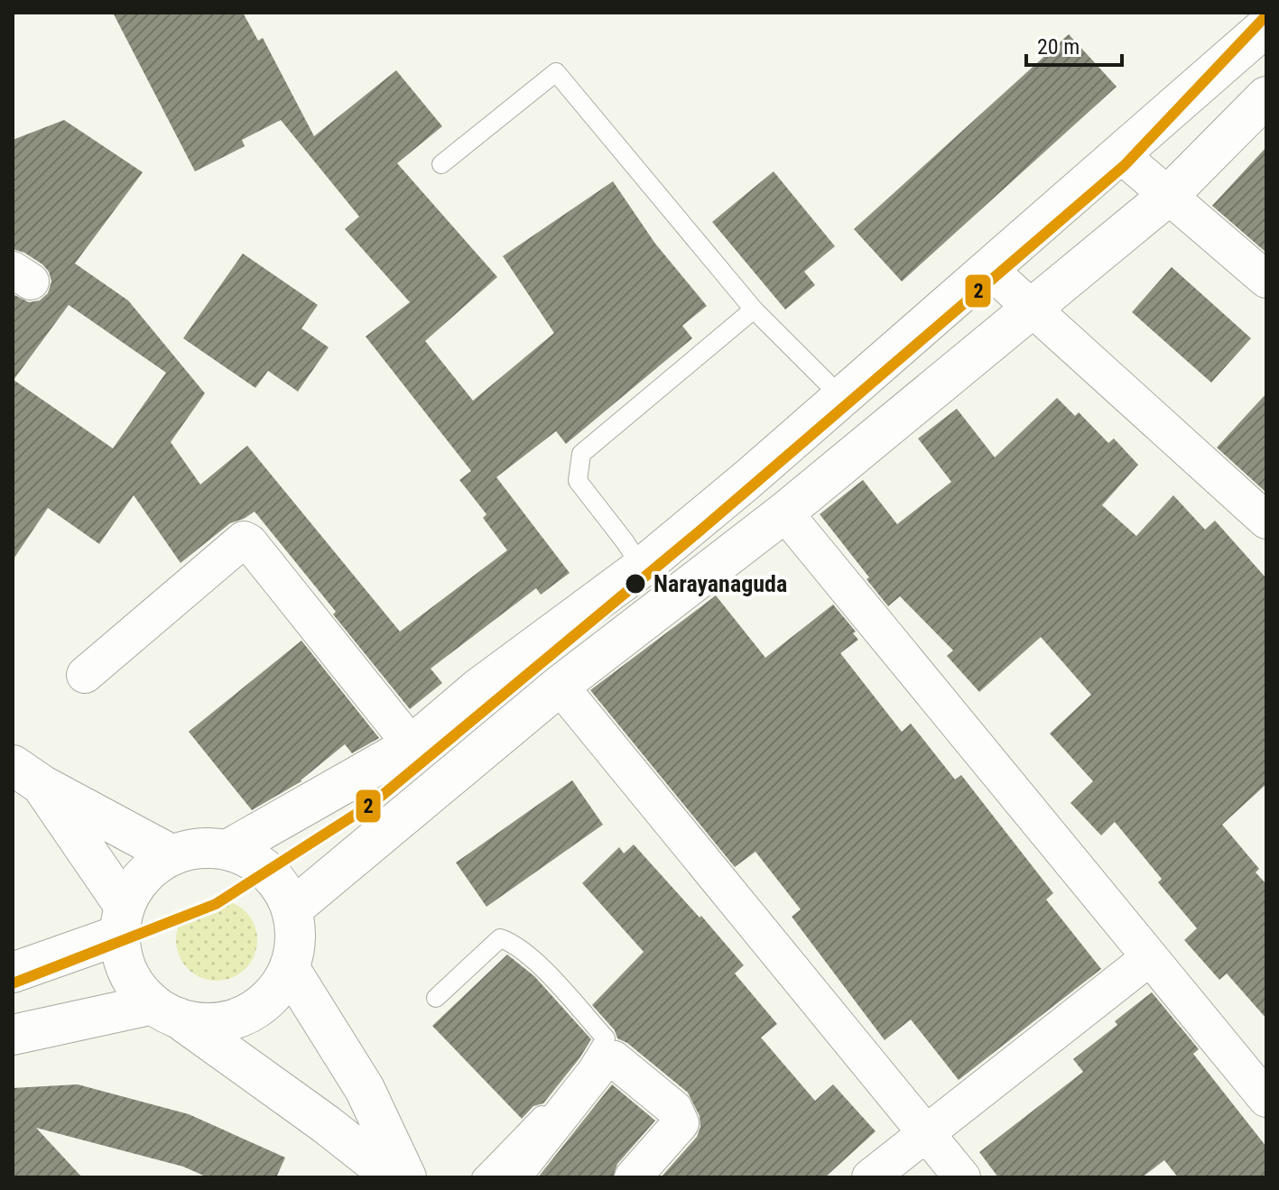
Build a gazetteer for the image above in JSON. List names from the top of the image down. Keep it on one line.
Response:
{"places":["Narayanaguda"],"lines":["transit line 2"],"scale_bar":"20 m"}
